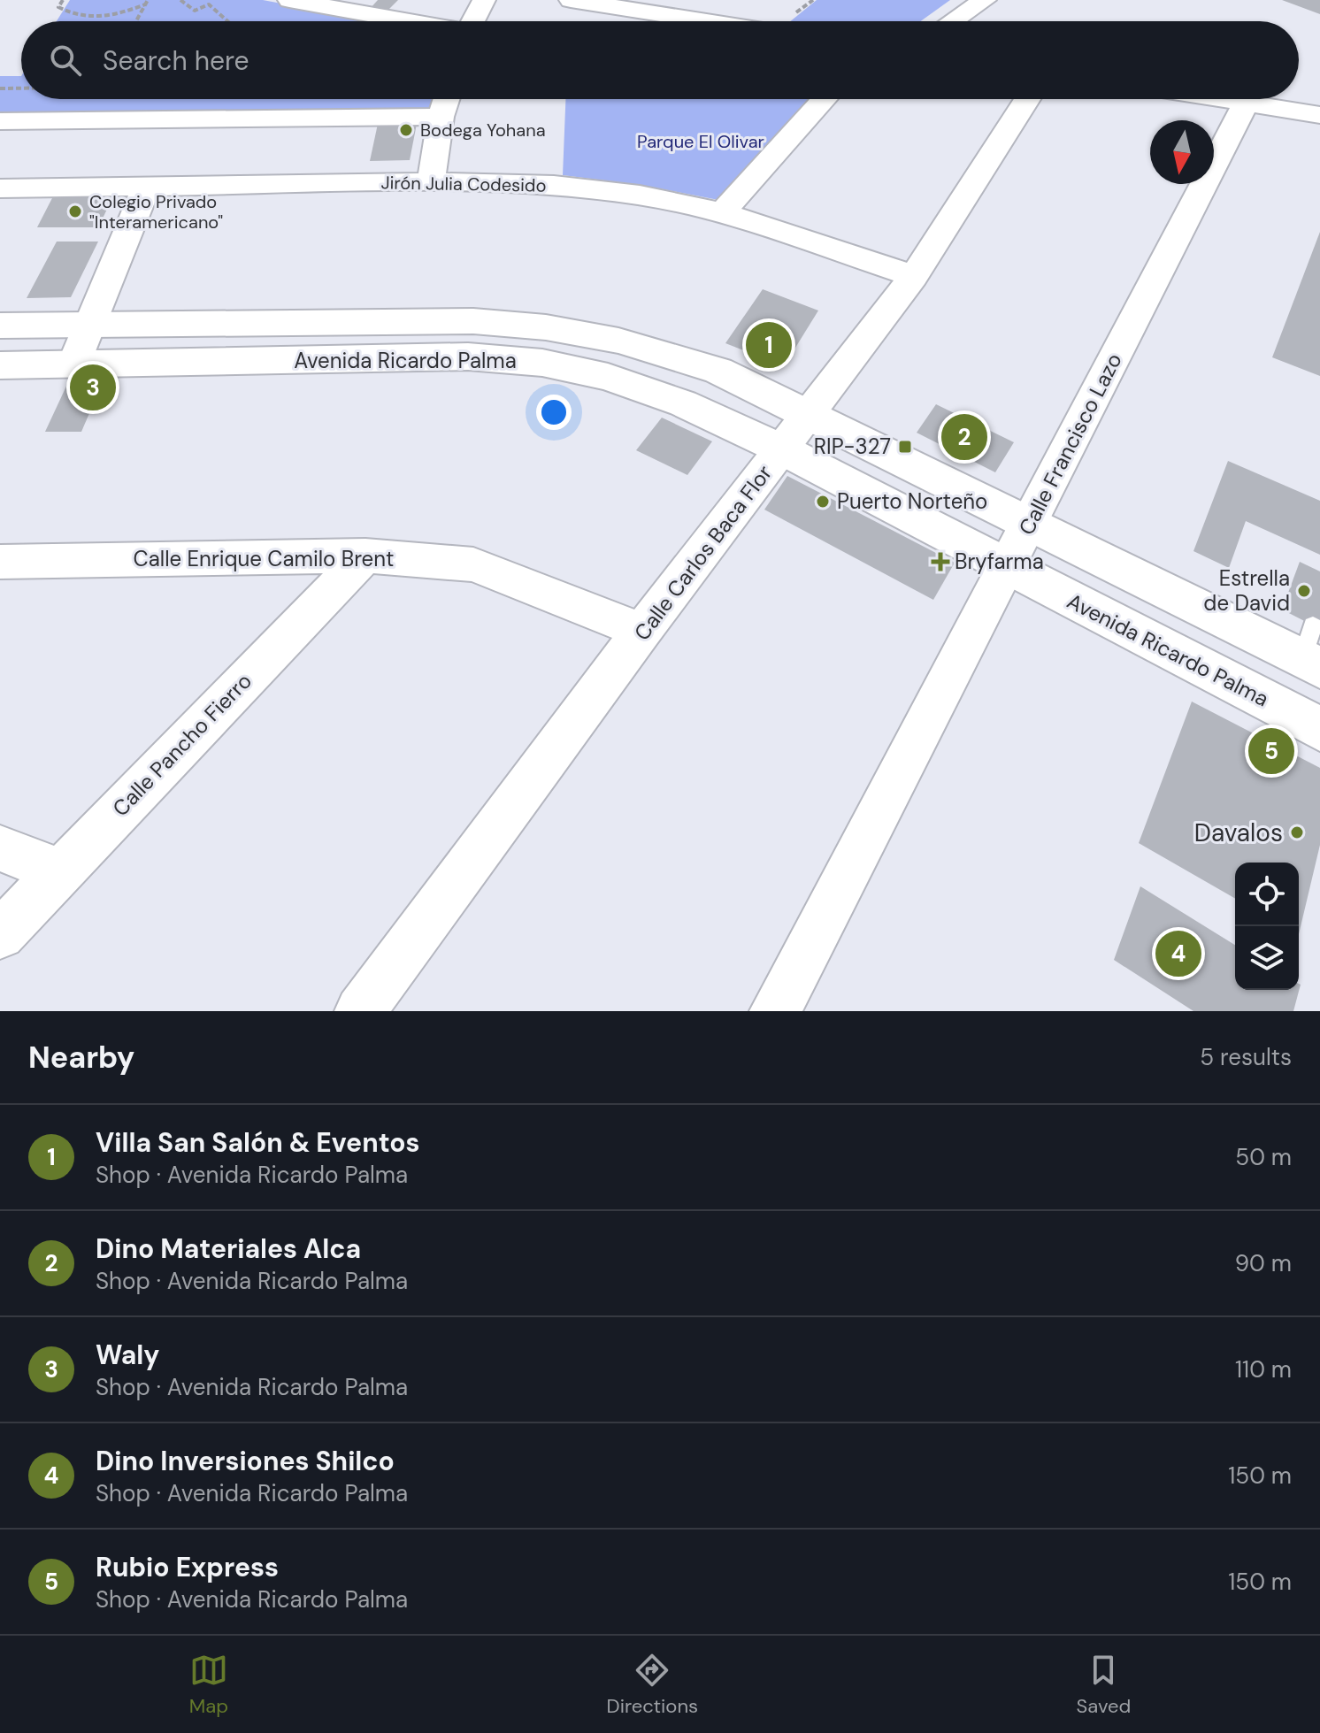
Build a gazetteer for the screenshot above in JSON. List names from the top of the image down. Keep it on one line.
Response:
{"streets":{"main road":["Avenida Ricardo Palma"],"street":["Jirón Julia Codesido","Calle Francisco Lazo","Calle Carlos Baca Flor","Calle Enrique Camilo Brent","Calle Pancho Fierro"]},"crossings":[["Jirón Julia Codesido","Calle Carlos Baca Flor"],["Avenida Ricardo Palma","Calle Francisco Lazo"],["Avenida Ricardo Palma","Calle Carlos Baca Flor"],["Calle Carlos Baca Flor","Calle Enrique Camilo Brent"],["Calle Enrique Camilo Brent","Calle Pancho Fierro"]],"parks":["Parque El Olivar"],"places":{"other":["Bodega Yohana","Colegio Privado \"Interamericano\"","Puerto Norteño","Estrella de David","Davalos"],"transit":["RIP-327"],"health":["Bryfarma"]},"north":"bottom","page":{"search":"Search here","pins":["1","3","2","5","4"],"heading":["Nearby","5 results"],"list":[{"mark":"1","name":"Villa San Salón & Eventos","note":"Shop · Avenida Ricardo Palma","value":"50 m"},{"mark":"2","name":"Dino Materiales Alca","note":"Shop · Avenida Ricardo Palma","value":"90 m"},{"mark":"3","name":"Waly","note":"Shop · Avenida Ricardo Palma","value":"110 m"},{"mark":"4","name":"Dino Inversiones Shilco","note":"Shop · Avenida Ricardo Palma","value":"150 m"},{"mark":"5","name":"Rubio Express","note":"Shop · Avenida Ricardo Palma","value":"150 m"}],"nav":["Map","Directions","Saved"]}}
